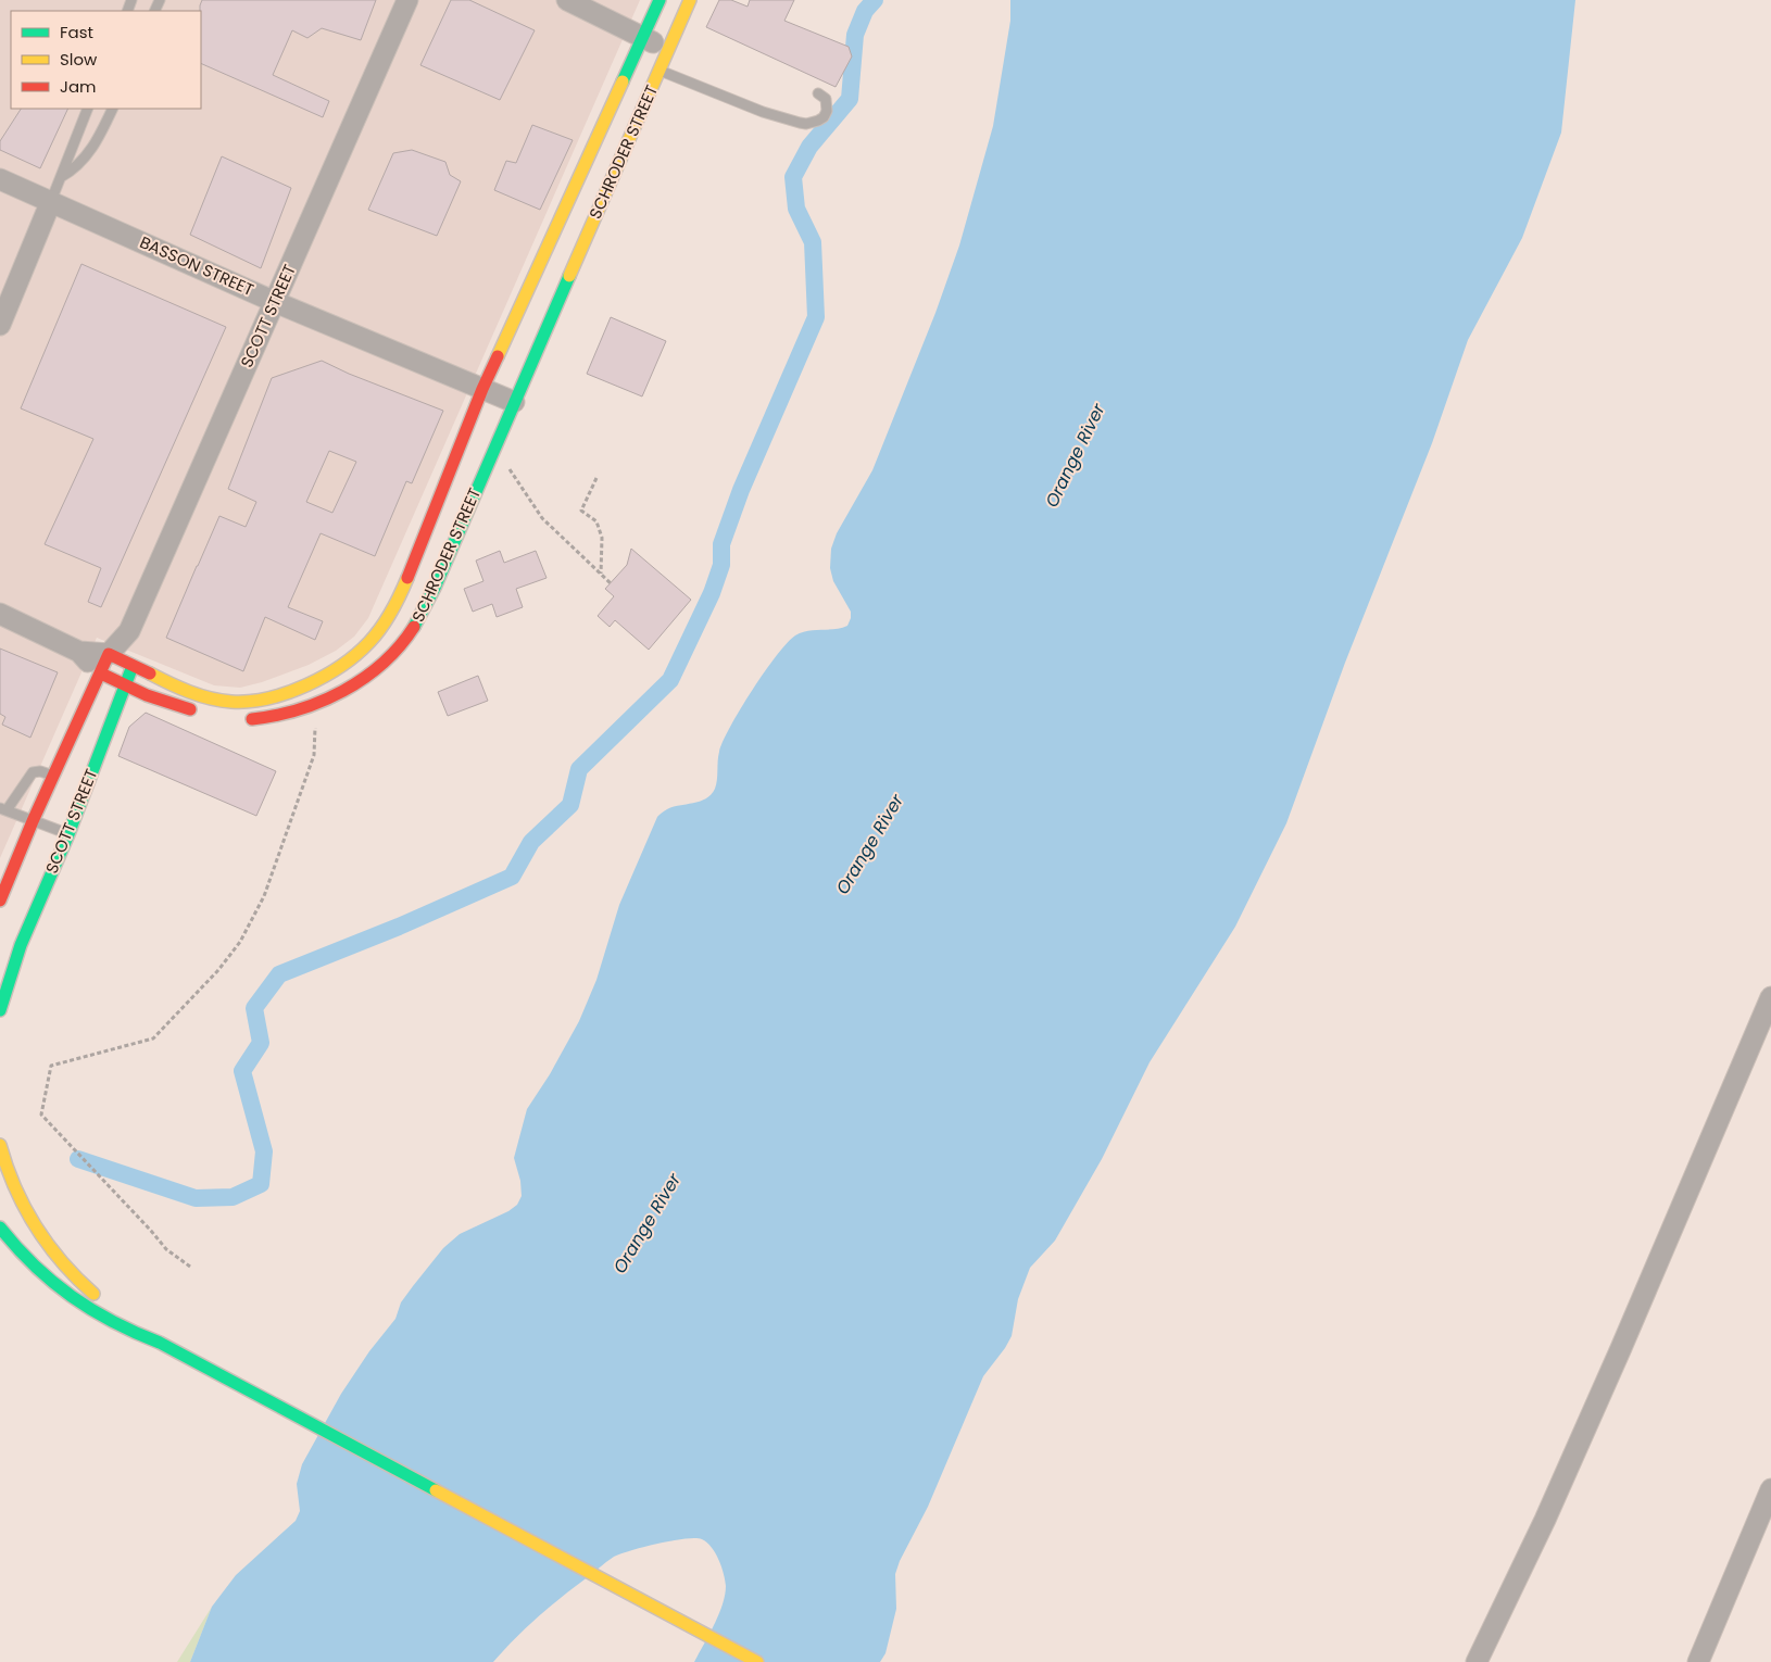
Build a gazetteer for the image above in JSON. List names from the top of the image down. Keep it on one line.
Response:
{"streets":{"highway":["SCHRODER STREET","SCOTT STREET"],"street":["BASSON STREET"]},"crossings":[["SCHRODER STREET","BASSON STREET"],["SCHRODER STREET","SCOTT STREET"],["BASSON STREET","SCOTT STREET"]],"water":["Orange River"],"legend":["Fast","Slow","Jam"]}
